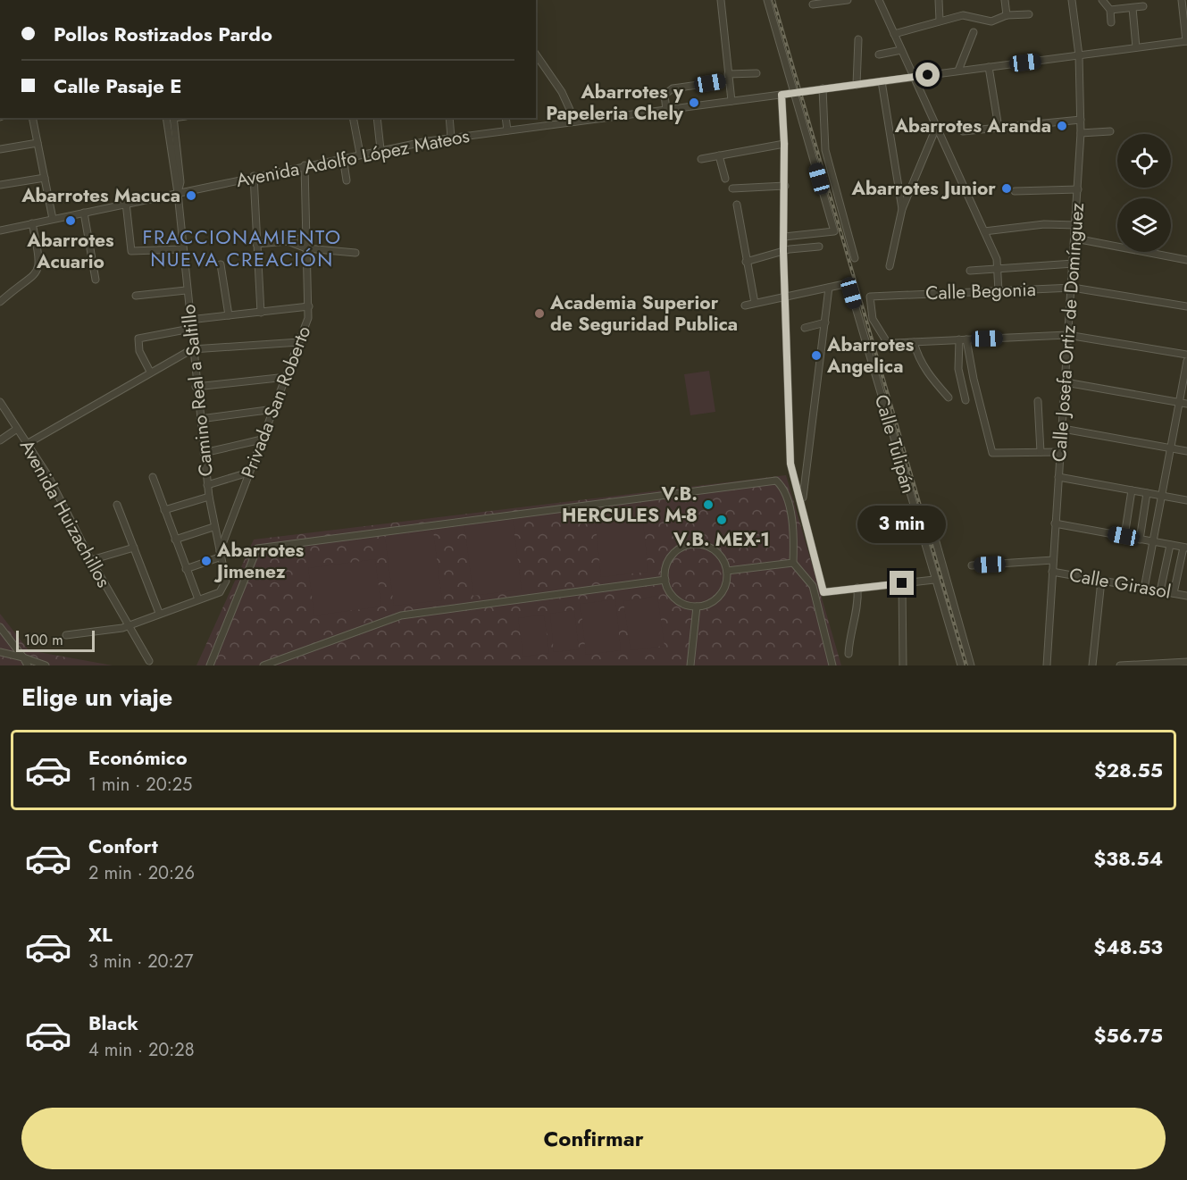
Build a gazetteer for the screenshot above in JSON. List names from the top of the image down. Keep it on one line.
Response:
{"streets":{"street":["Avenida Adolfo López Mateos","Calle Begonia","Calle Josefa Ortiz de Domínguez","Camino Real a Saltillo","Privada San Roberto","Calle Tulipán","Avenida Huizachillos","Calle Girasol"]},"crossings":[["Avenida Adolfo López Mateos","Calle Josefa Ortiz de Domínguez"],["Avenida Adolfo López Mateos","Camino Real a Saltillo"],["Avenida Adolfo López Mateos","Privada San Roberto"],["Calle Begonia","Calle Josefa Ortiz de Domínguez"],["Calle Josefa Ortiz de Domínguez","Calle Girasol"],["Camino Real a Saltillo","Privada San Roberto"]],"districts":["FRACCIONAMIENTO NUEVA CREACIÓN"],"places":["Abarrotes y Papeleria Chely","Abarrotes Aranda","Abarrotes Junior","Abarrotes Macuca","Abarrotes Acuario","Academia Superior de Seguridad Publica","Abarrotes Angelica","V.B. HERCULES M-8","V.B. MEX-1","Abarrotes Jimenez"],"scale_bar":"100 m","page":{"banner":["Pollos Rostizados Pardo","Calle Pasaje E"],"bubble":"3 min","scale":"100 m","heading":"Elige un viaje","list":[{"name":"Económico","note":"1 min · 20:25","value":"$28.55"},{"name":"Confort","note":"2 min · 20:26","value":"$38.54"},{"name":"XL","note":"3 min · 20:27","value":"$48.53"},{"name":"Black","note":"4 min · 20:28","value":"$56.75"}],"buttons":"Confirmar"}}
